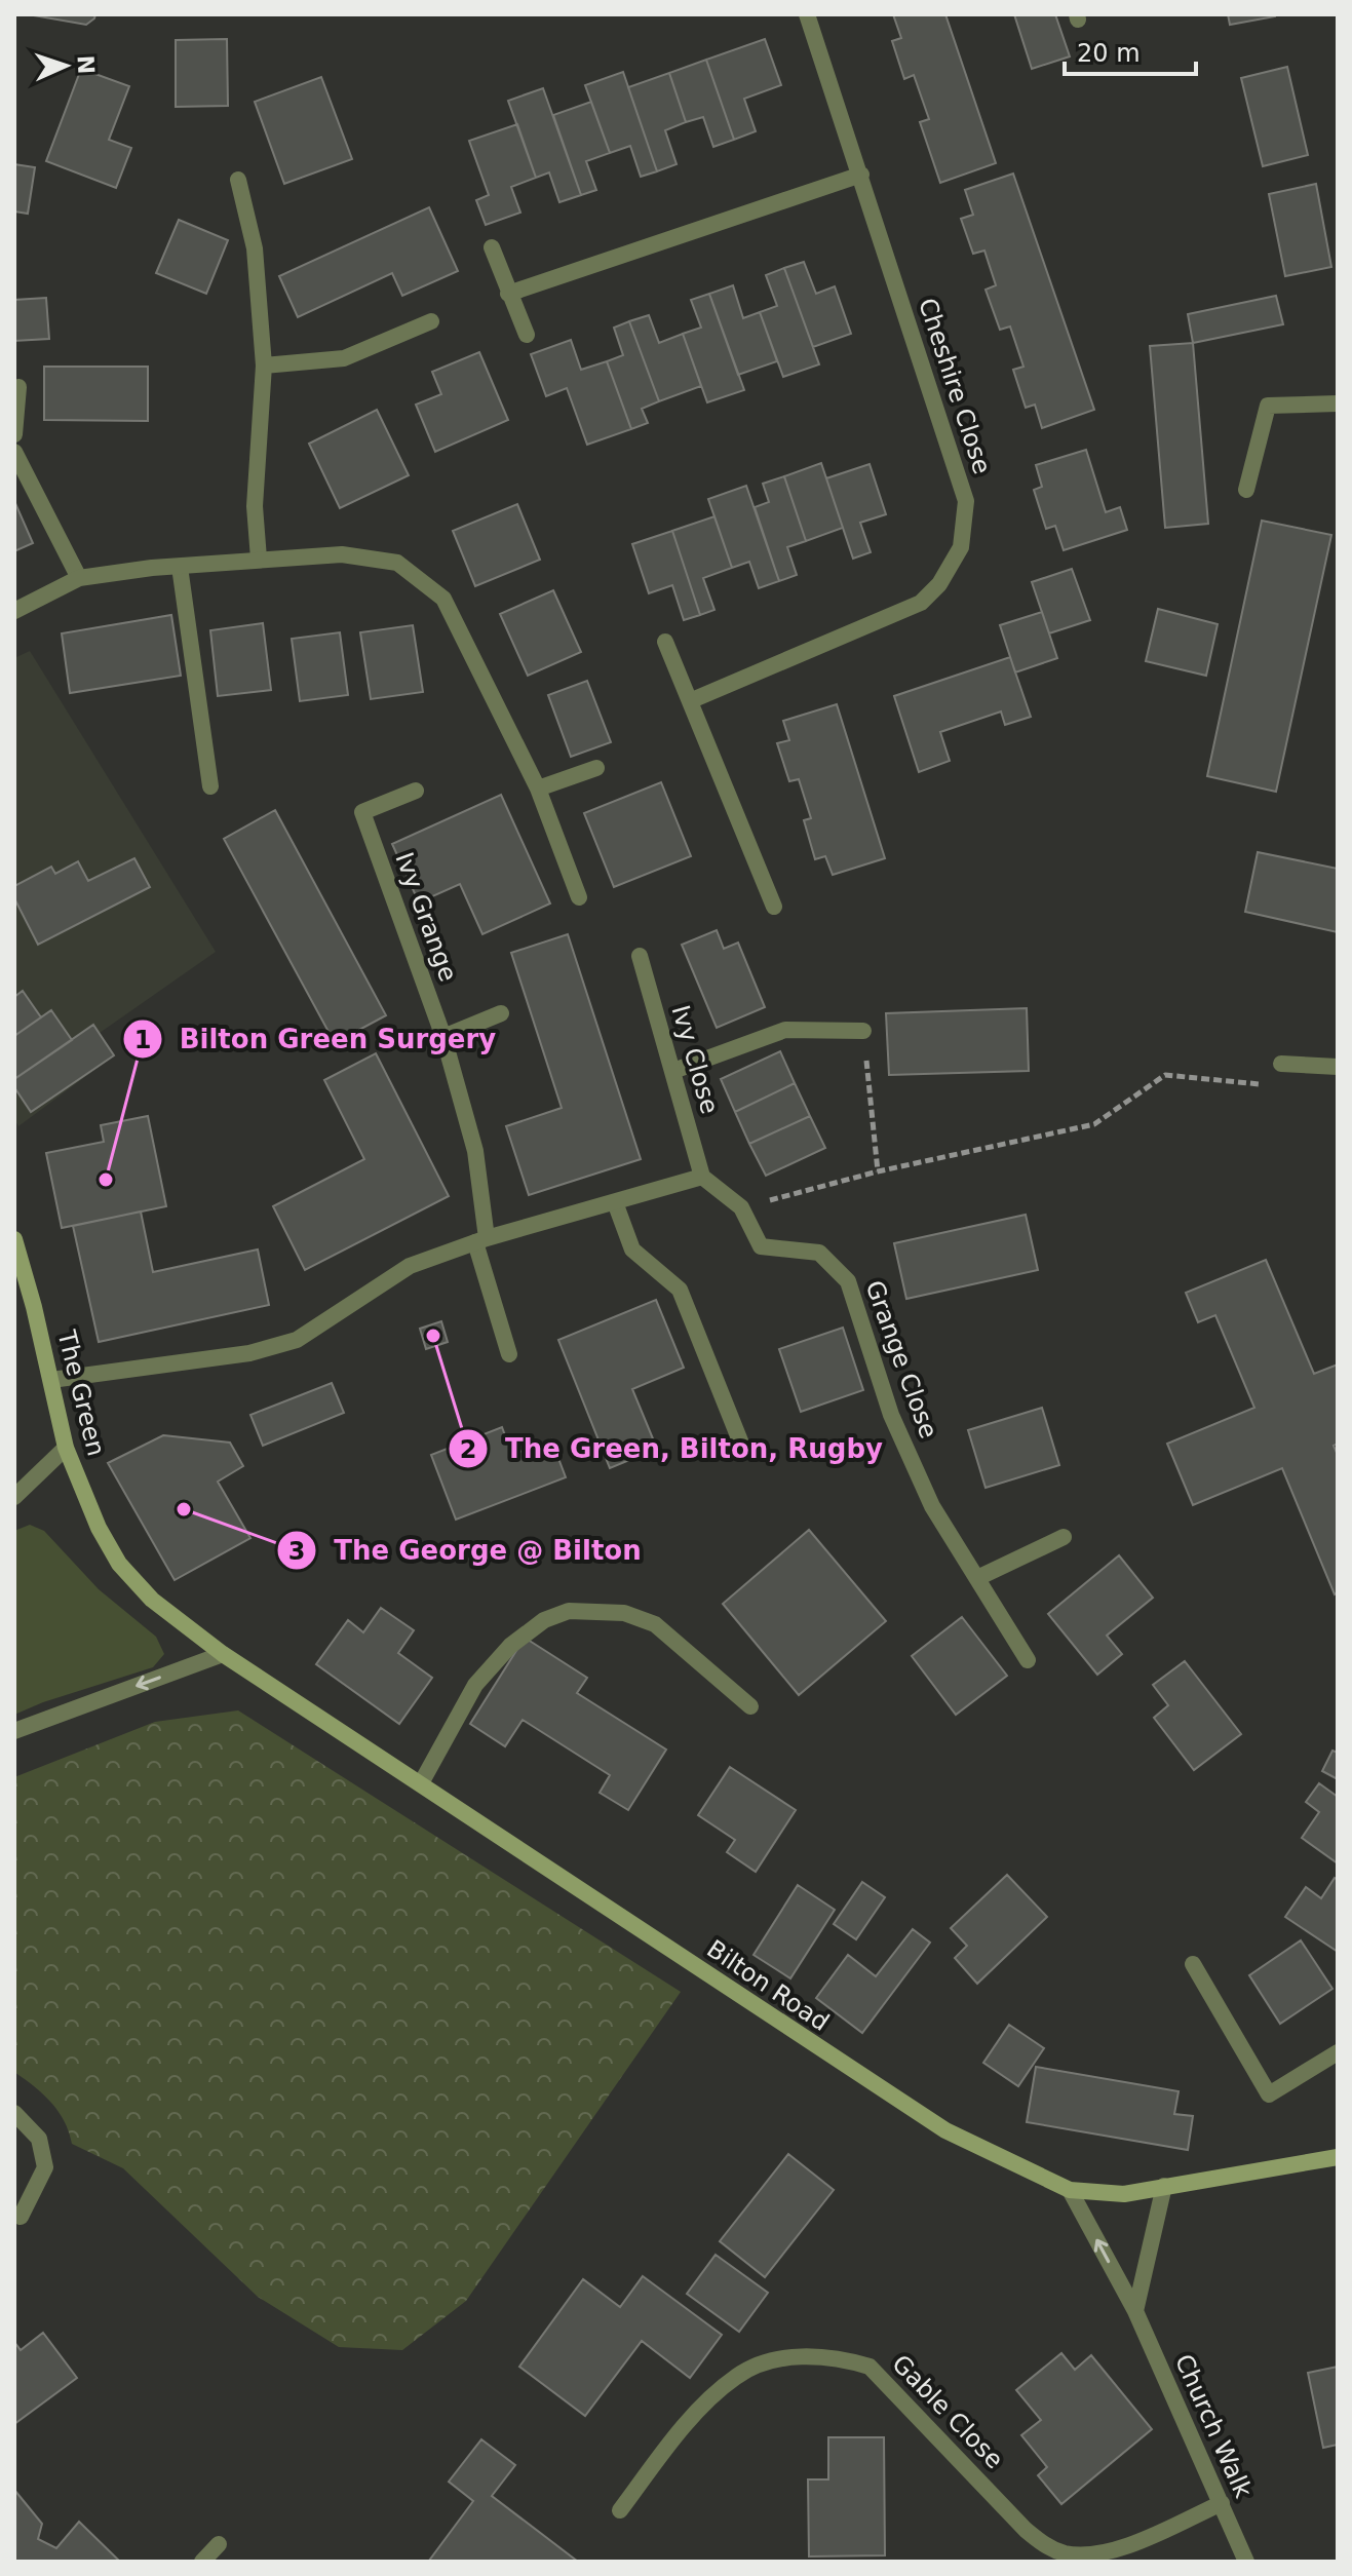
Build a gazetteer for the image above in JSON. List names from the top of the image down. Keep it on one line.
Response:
{"streets":{"main road":["The Green","Bilton Road"],"street":["Cheshire Close","Ivy Grange","Ivy Close","Grange Close","Gable Close","Church Walk"]},"crossings":[["Ivy Close","Grange Close"],["The Green","Bilton Road"],["Bilton Road","Church Walk"],["Gable Close","Church Walk"]],"places":["Bilton Green Surgery","The Green, Bilton, Rugby","The George @ Bilton"],"scale_bar":"20 m","north":"right"}
